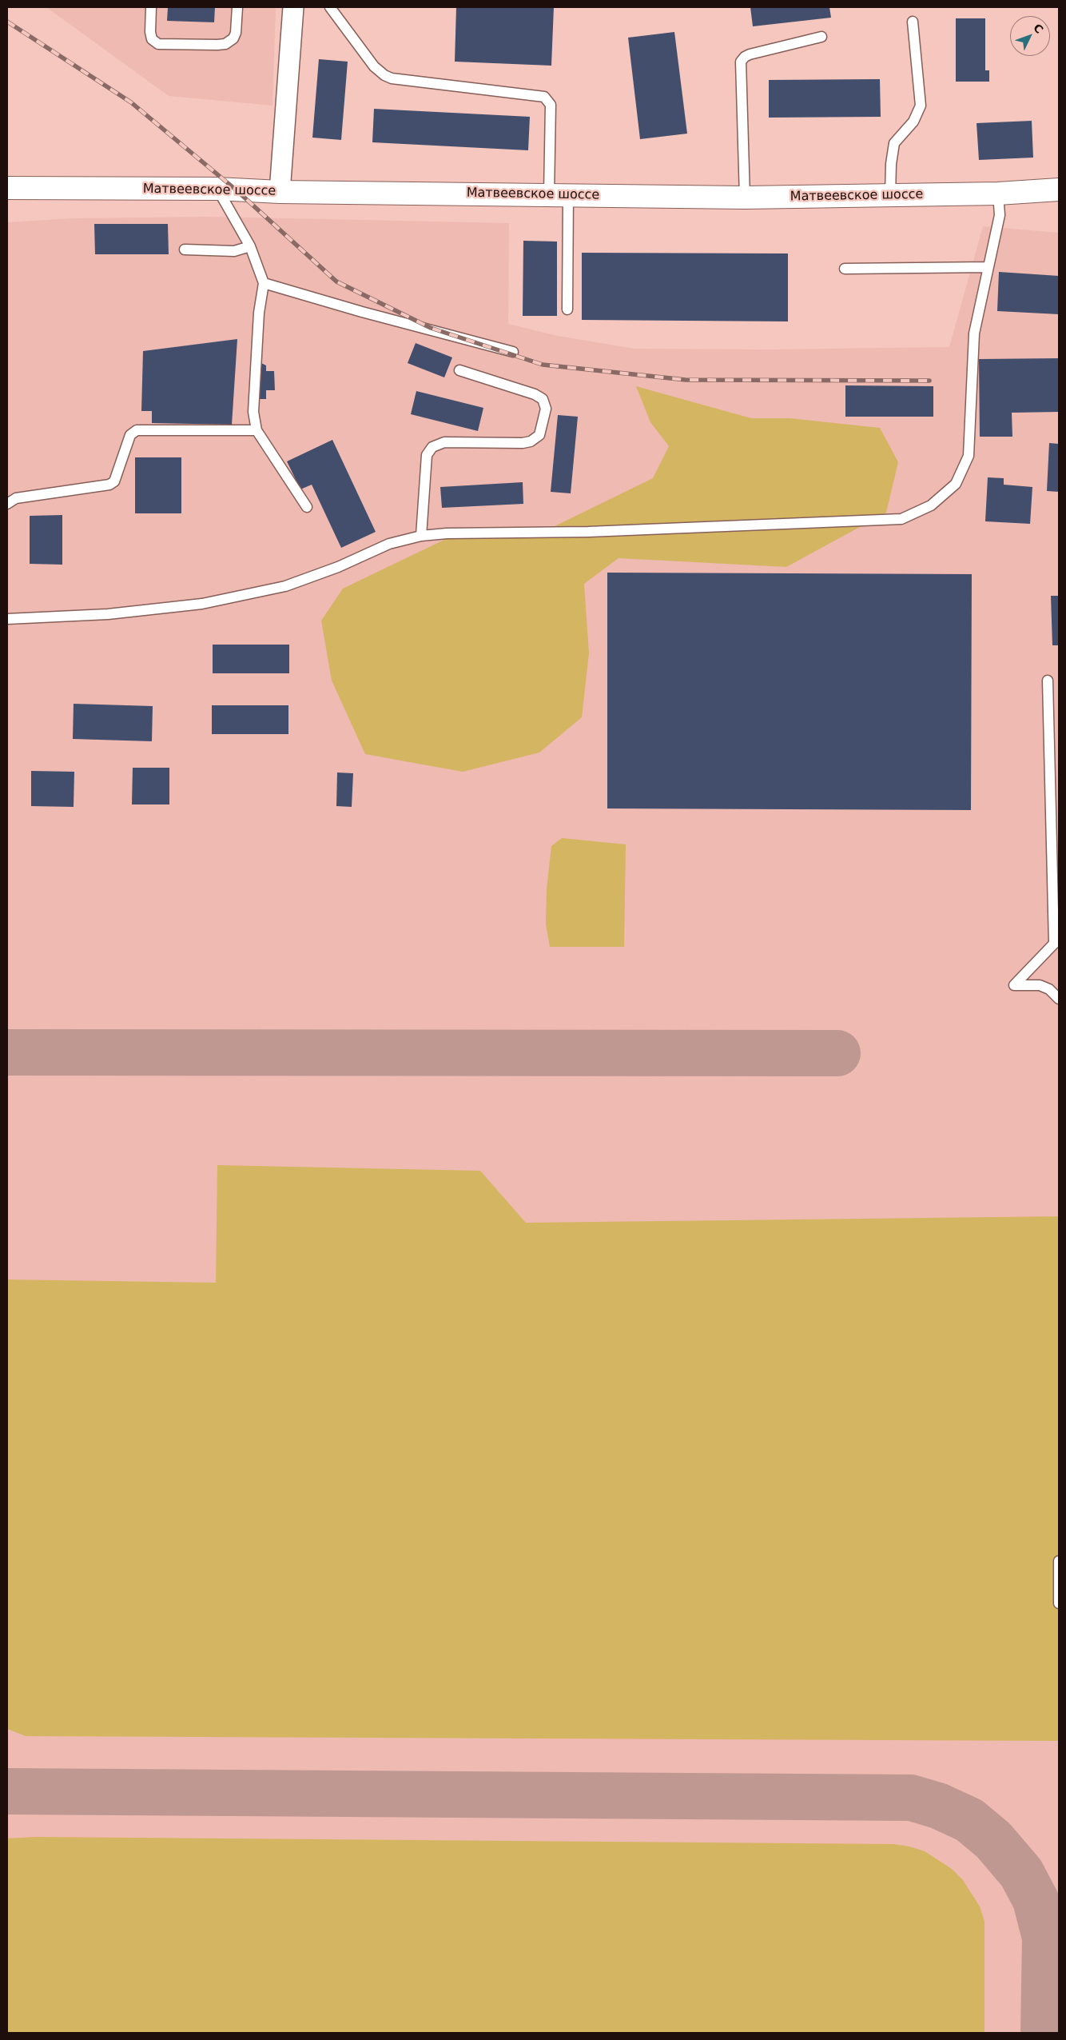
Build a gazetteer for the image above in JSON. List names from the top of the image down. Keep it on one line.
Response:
{"streets":{"main road":["Матвеевское шоссе"]},"north":"top right"}
